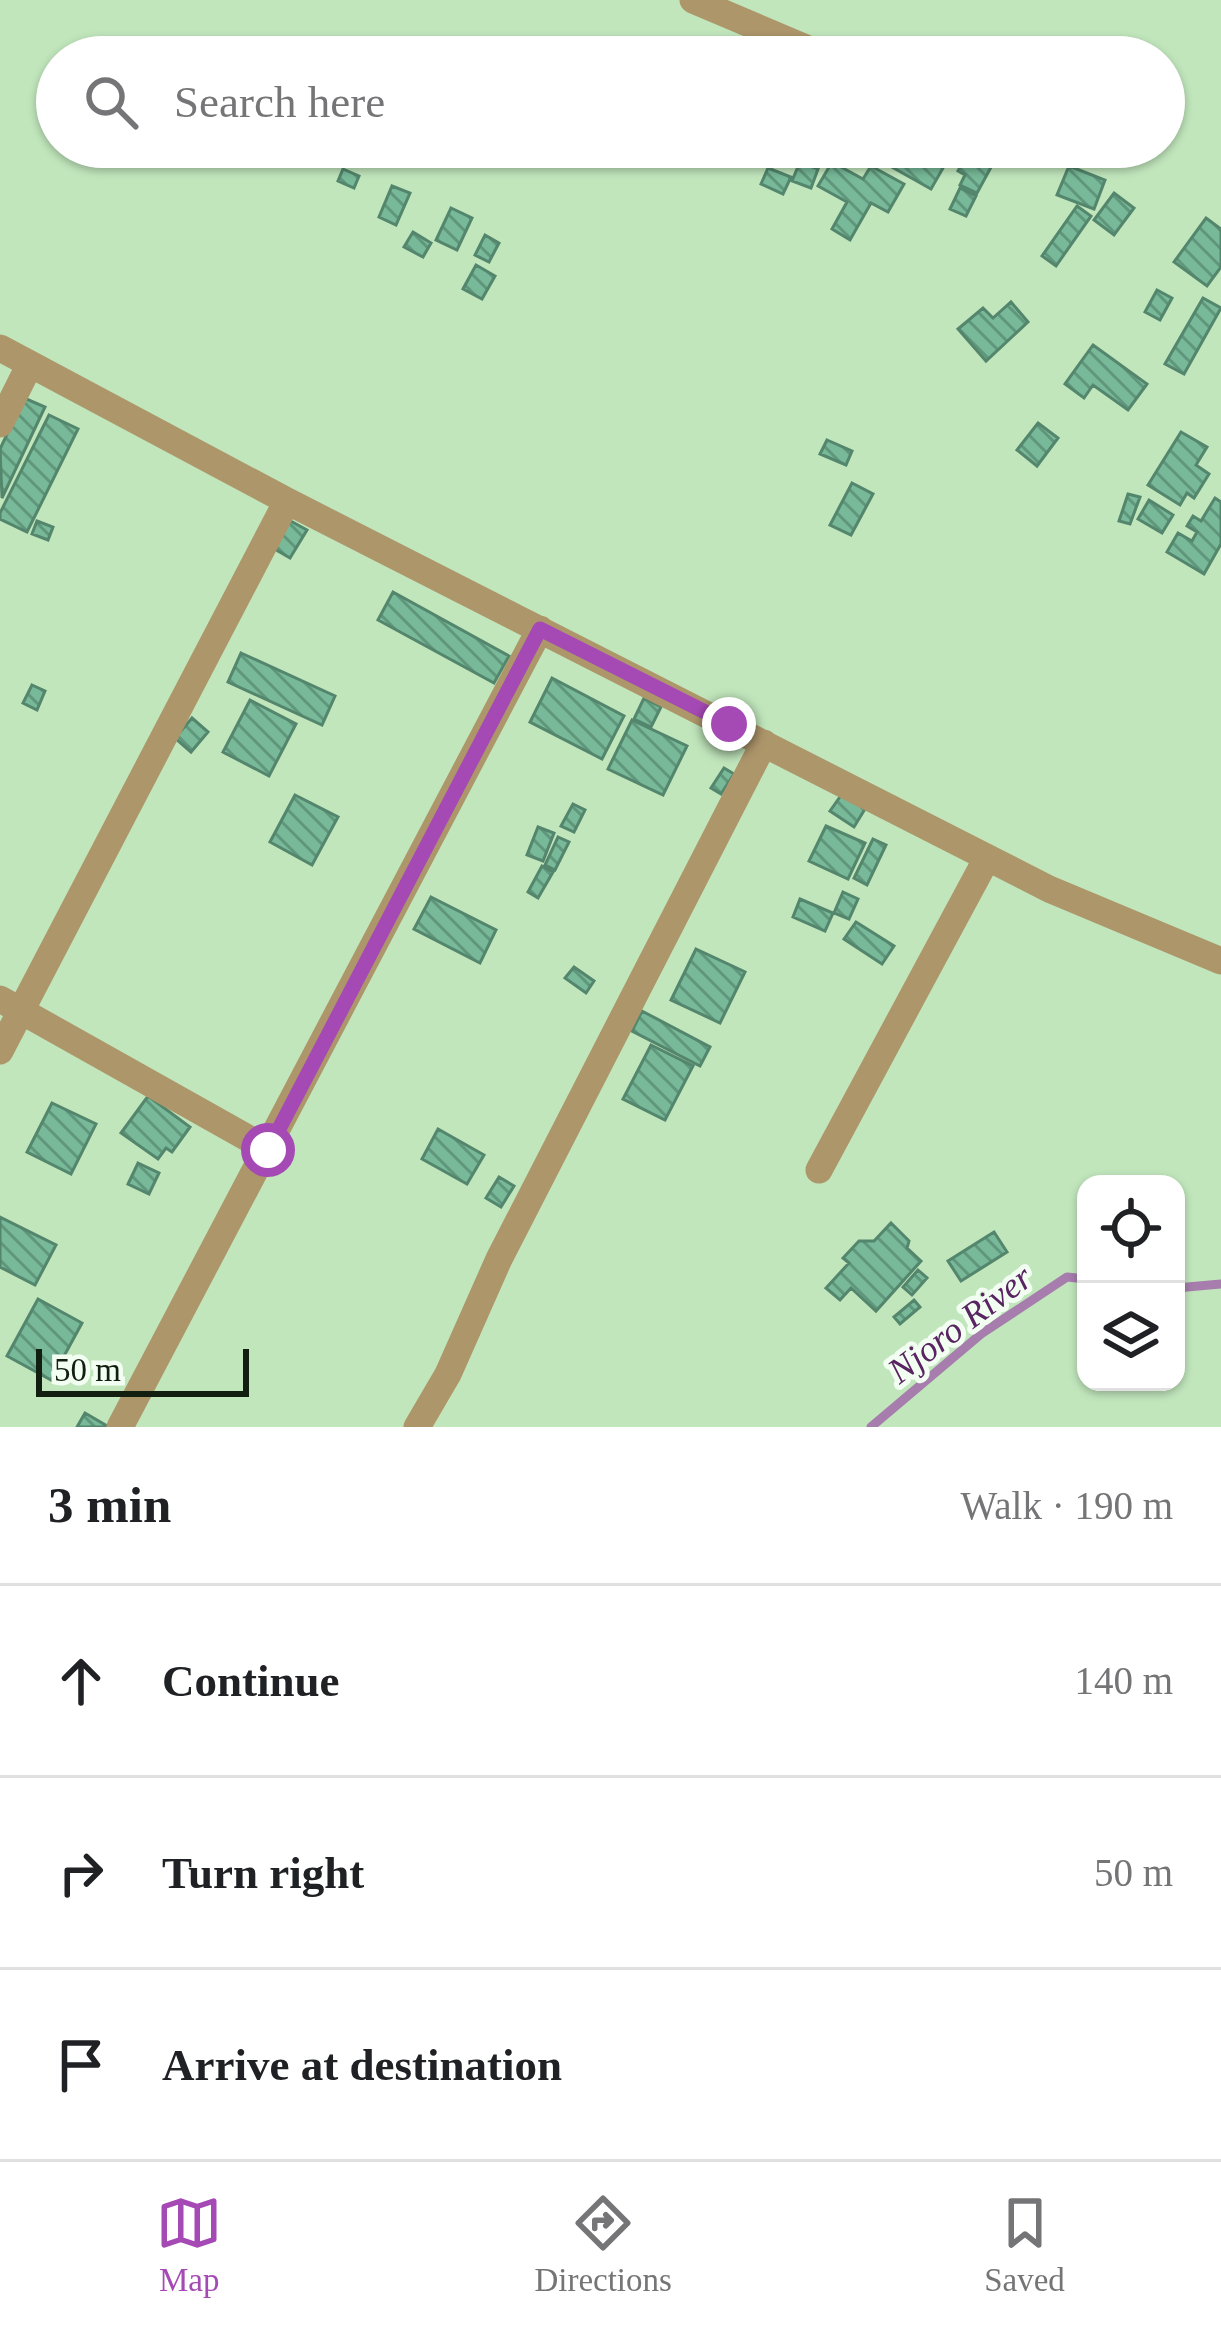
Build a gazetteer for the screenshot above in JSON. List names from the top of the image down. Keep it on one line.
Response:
{"water":["Njoro River"],"scale_bar":"50 m","page":{"search":"Search here","scale":"50 m","heading":["3 min","Walk · 190 m"],"list":[["Continue","140 m"],["Turn right","50 m"],"Arrive at destination"],"nav":["Map","Directions","Saved"]}}
